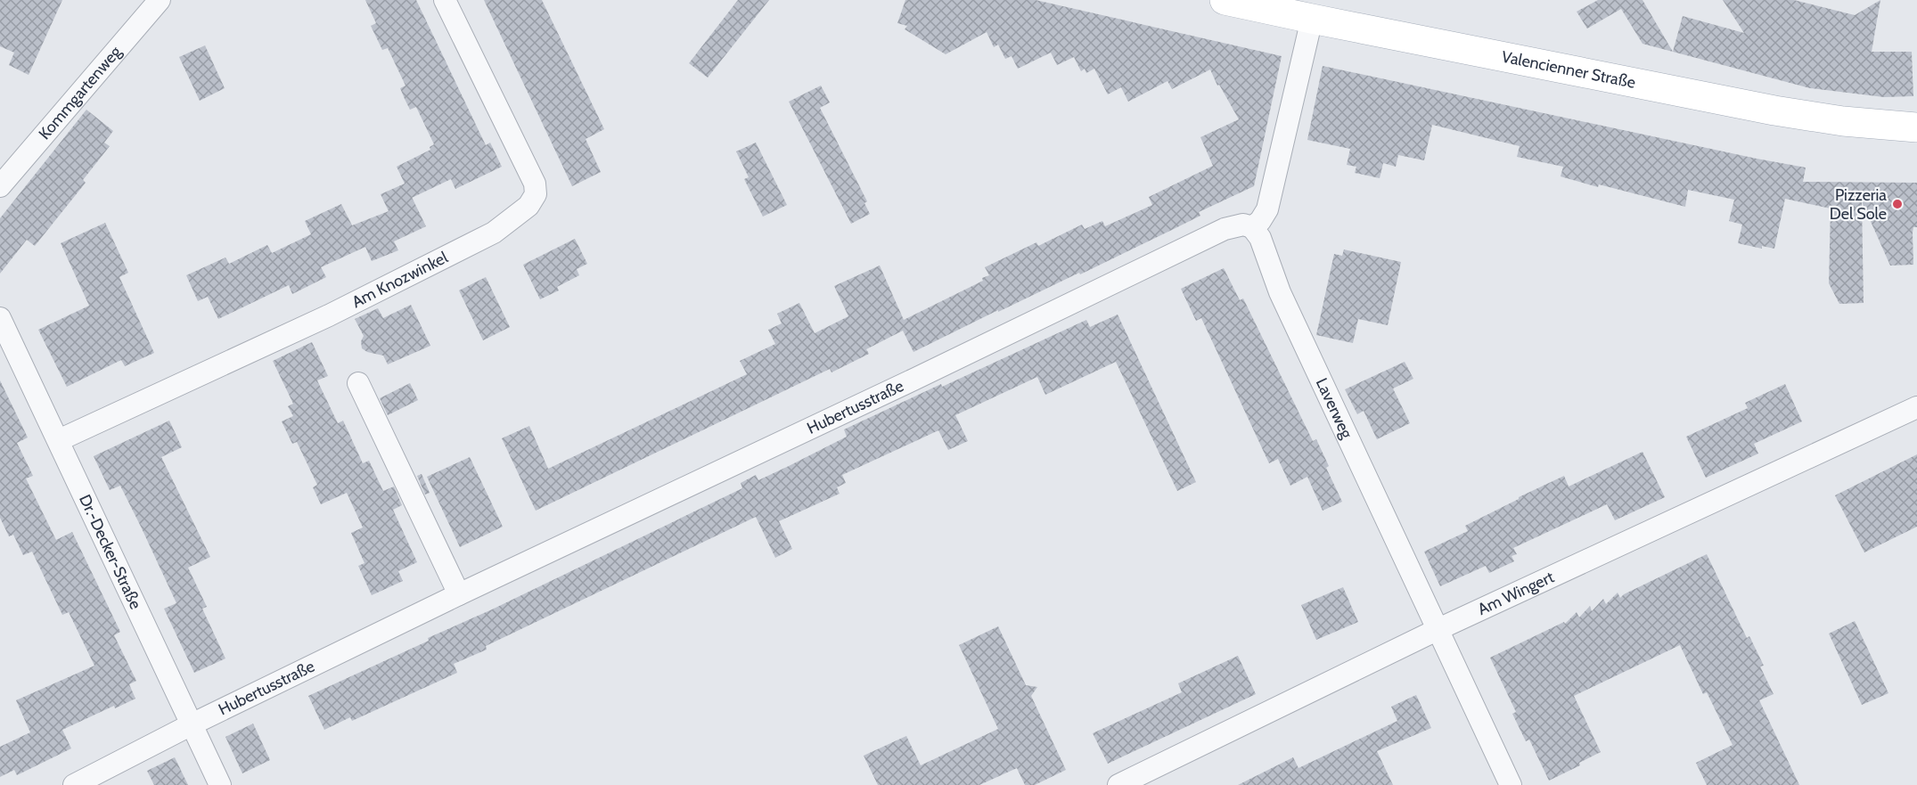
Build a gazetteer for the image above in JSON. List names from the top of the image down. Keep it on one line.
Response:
{"streets":{"main road":["Valencienner Straße"],"street":["Kommgartenweg","Am Knozwinkel","Hubertusstraße","Laverweg","Dr.-Decker-Straße","Am Wingert"]},"crossings":[["Am Knozwinkel","Dr.-Decker-Straße"],["Hubertusstraße","Laverweg"],["Hubertusstraße","Dr.-Decker-Straße"],["Laverweg","Am Wingert"]],"places":["Pizzeria Del Sole"]}
